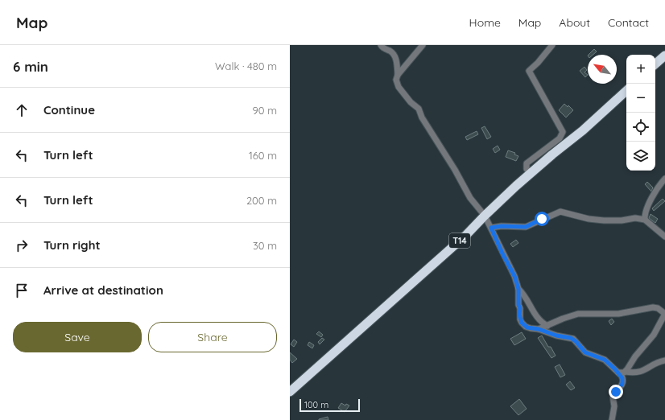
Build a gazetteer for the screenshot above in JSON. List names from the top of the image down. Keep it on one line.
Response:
{"streets":{"highway":["T14"]},"scale_bar":"100 m","north":"top left","page":{"header":"Map","nav":["Home","Map","About","Contact"],"heading":["6 min","Walk · 480 m"],"map_buttons":["+","−"],"list":[["Continue","90 m"],["Turn left","160 m"],["Turn left","200 m"],["Turn right","30 m"],"Arrive at destination"],"buttons":["Save","Share"],"scale":"100 m"}}
